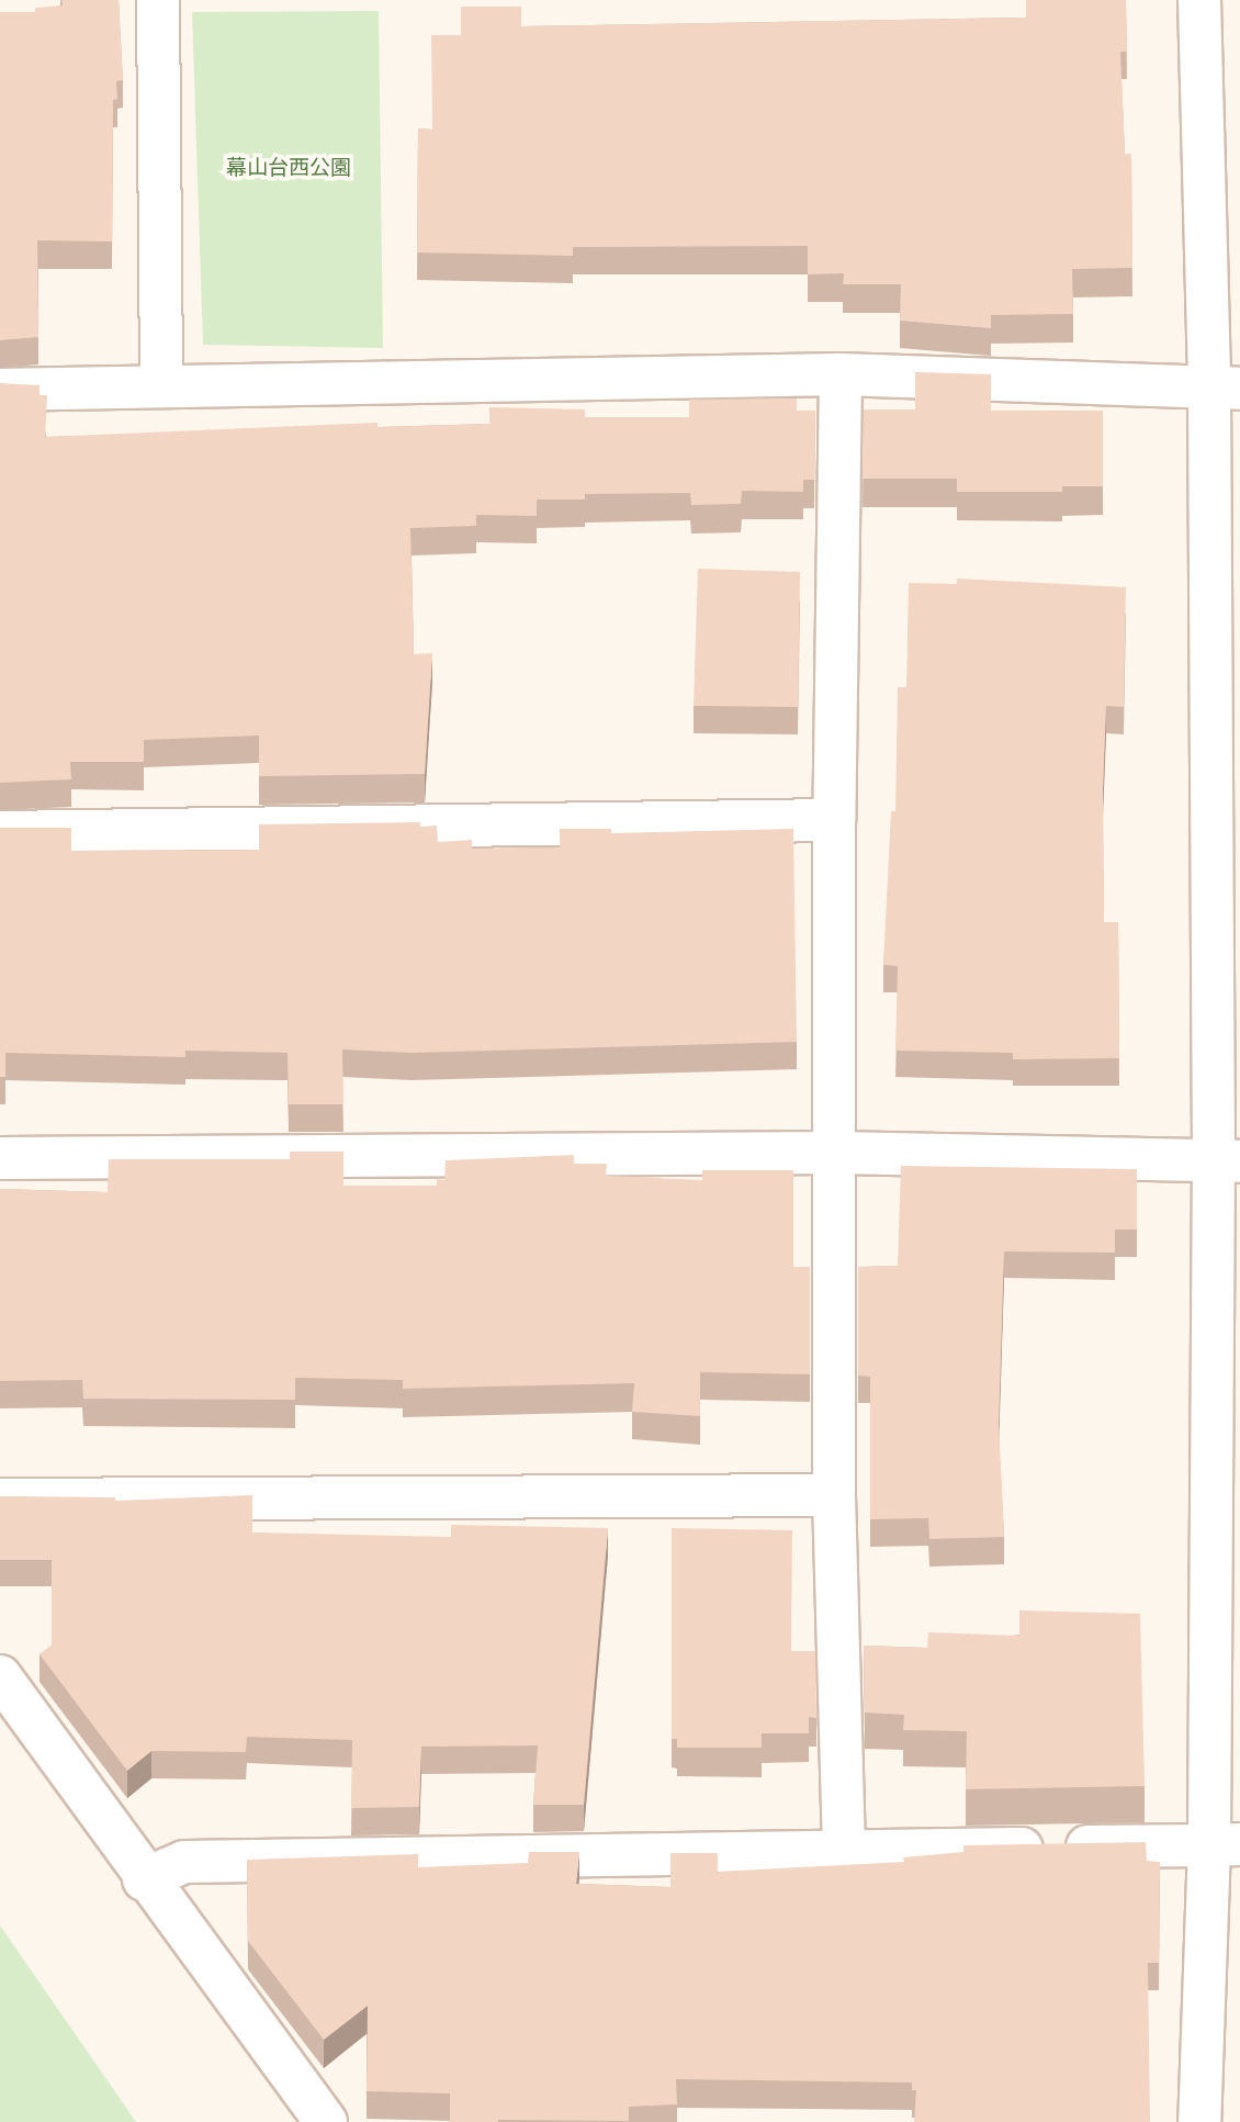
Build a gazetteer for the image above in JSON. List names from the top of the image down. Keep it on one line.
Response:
{"parks":["幕山台西公園"]}
